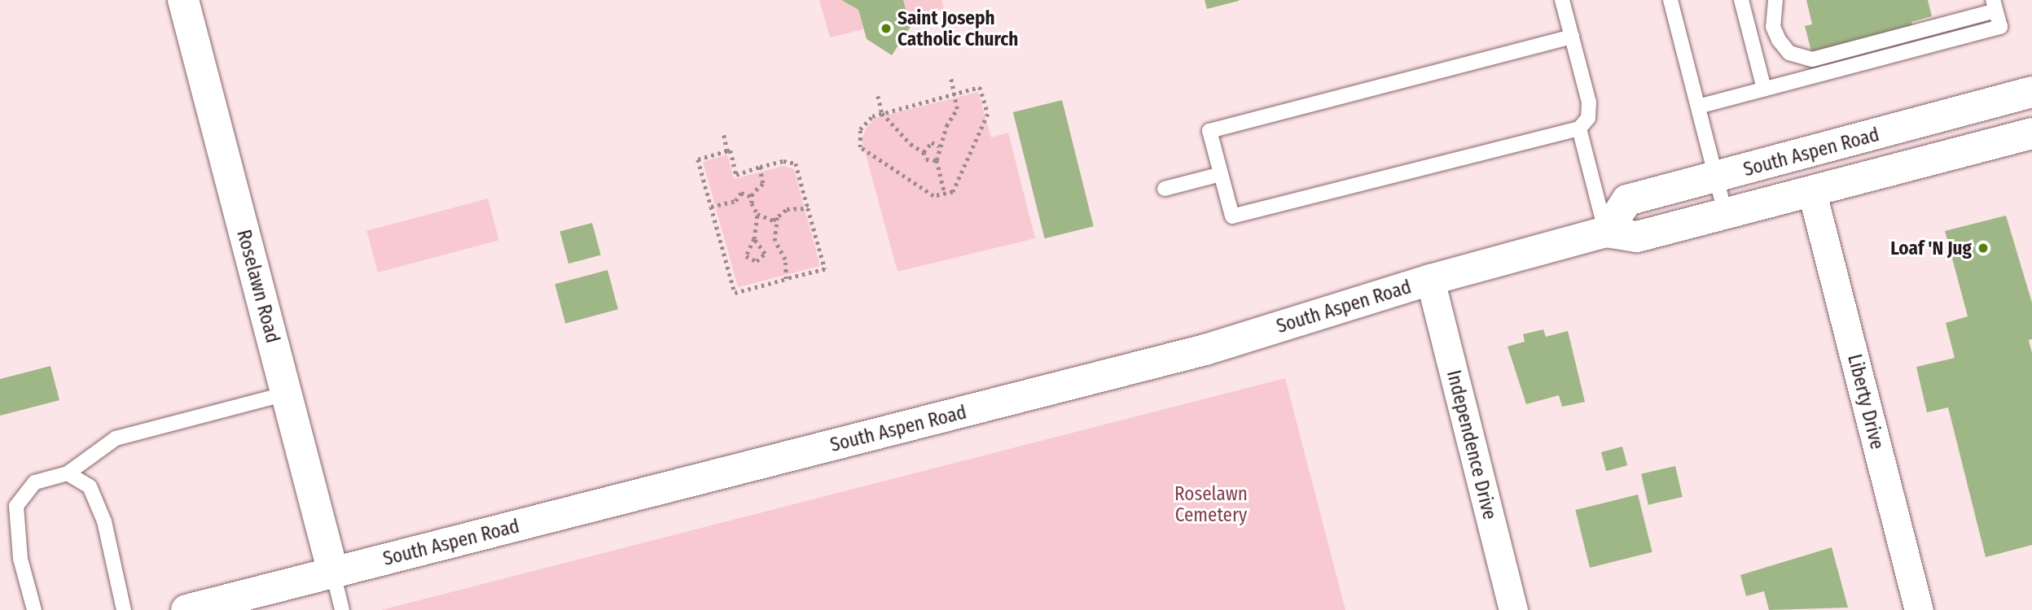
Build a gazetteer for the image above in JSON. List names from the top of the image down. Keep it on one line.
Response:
{"streets":{"street":["South Aspen Road","Roselawn Road","Liberty Drive","Independence Drive"]},"crossings":[["South Aspen Road","Roselawn Road"],["South Aspen Road","Liberty Drive"],["South Aspen Road","Independence Drive"]],"parks":["Roselawn Cemetery"],"places":["Saint Joseph Catholic Church","Loaf 'N Jug"]}
